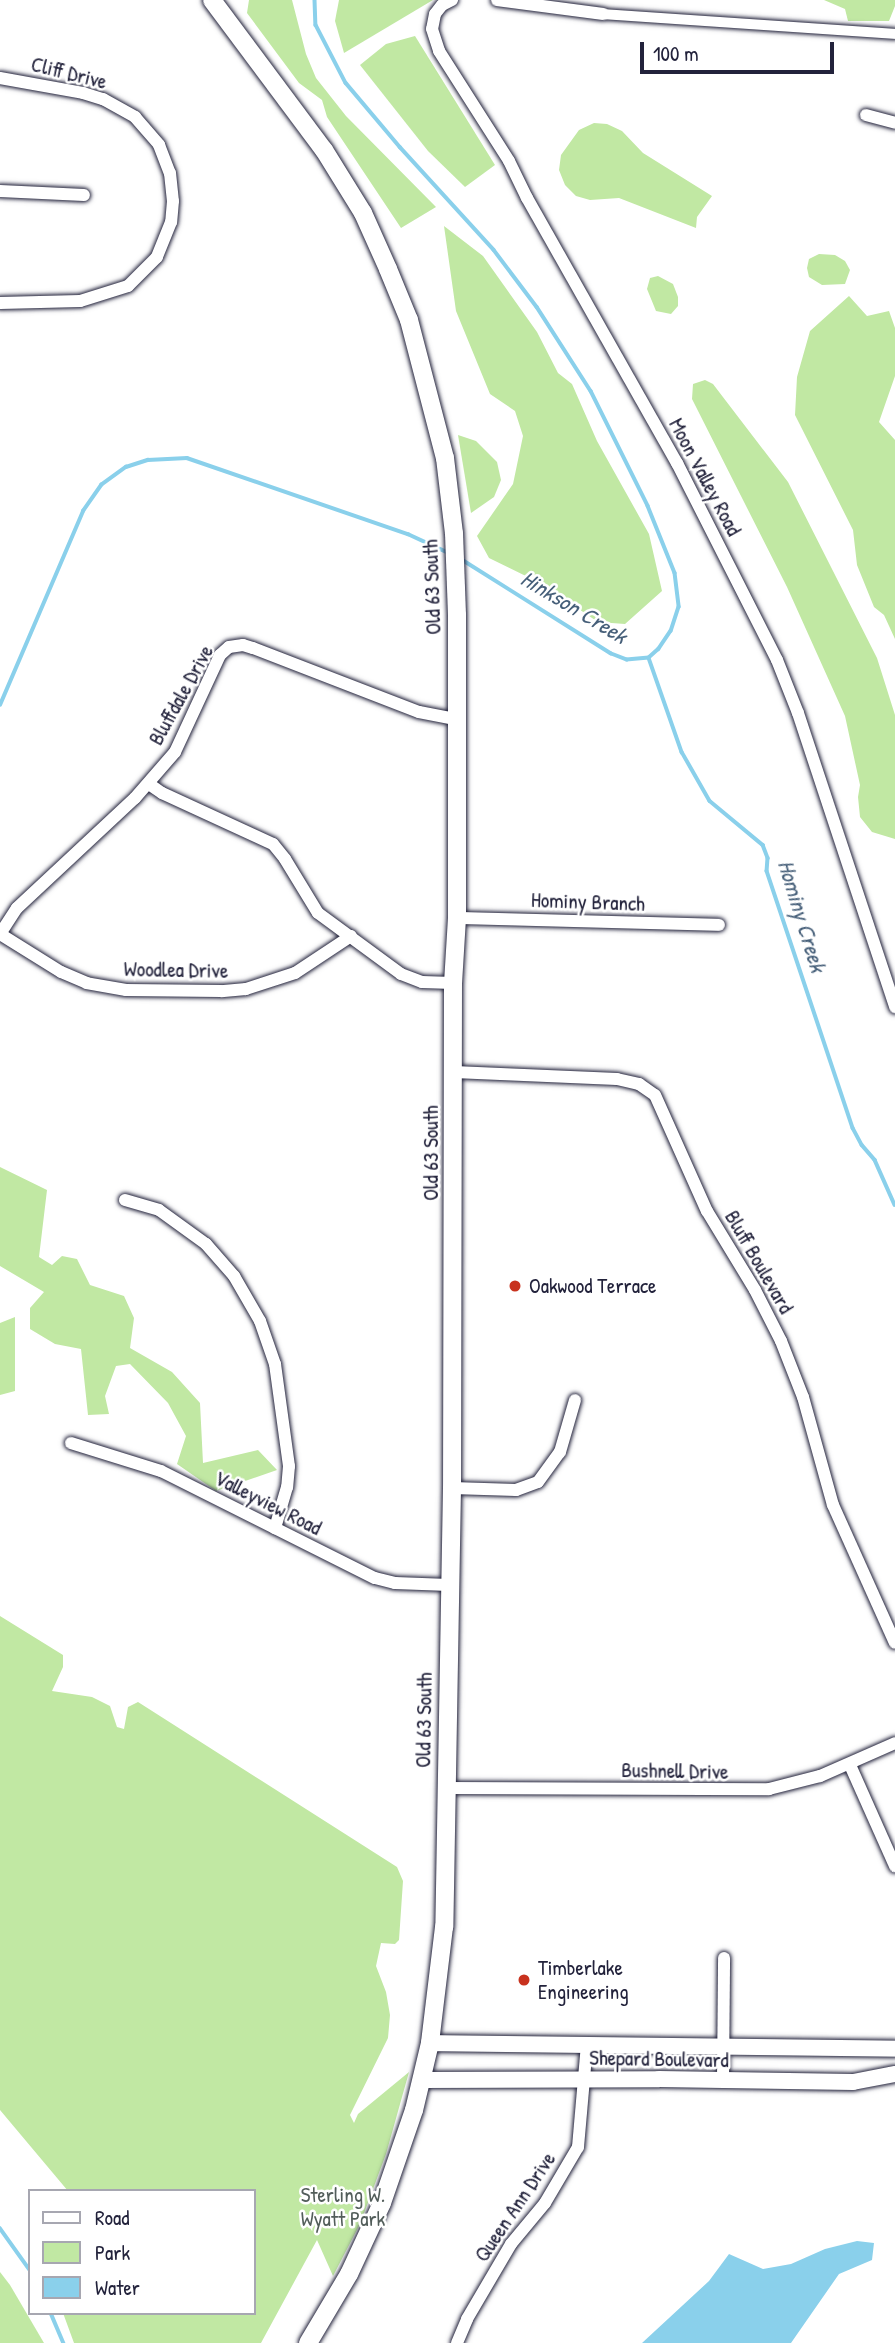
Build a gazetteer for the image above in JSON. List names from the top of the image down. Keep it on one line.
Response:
{"streets":{"main road":["Old 63 South"],"street":["Cliff Drive","Moon Valley Road","Bluffdale Drive","Hominy Branch","Woodlea Drive","Bluff Boulevard","Valleyview Road","Bushnell Drive","Shepard Boulevard","Queen Ann Drive"]},"crossings":[["Old 63 South","Bluffdale Drive"],["Old 63 South","Hominy Branch"],["Old 63 South","Bluff Boulevard"],["Old 63 South","Valleyview Road"],["Old 63 South","Bushnell Drive"],["Old 63 South","Shepard Boulevard"],["Bluffdale Drive","Woodlea Drive"],["Shepard Boulevard","Queen Ann Drive"]],"water":["Hinkson Creek","Hominy Creek"],"parks":["Sterling W. Wyatt Park"],"places":["Oakwood Terrace","Timberlake Engineering"],"legend":["Road","Park","Water"],"scale_bar":"100 m"}
